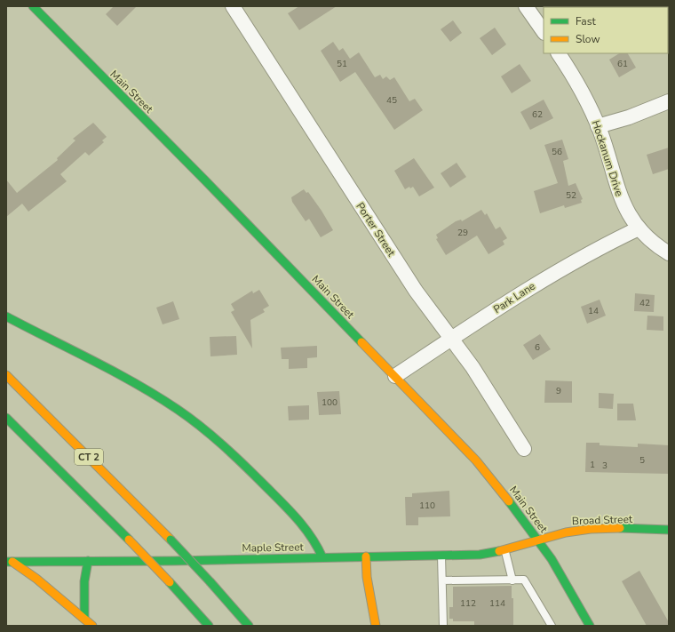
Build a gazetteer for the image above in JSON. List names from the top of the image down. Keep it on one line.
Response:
{"streets":{"main road":["Main Street","CT 2","Broad Street","Maple Street"],"street":["Hockanum Drive","Porter Street","Park Lane"]},"crossings":[["Main Street","Park Lane"],["Main Street","Broad Street"],["Main Street","Maple Street"],["Hockanum Drive","Park Lane"],["Porter Street","Park Lane"],["Broad Street","Maple Street"]],"house_numbers":["51","61","45","62","56","52","29","42","14","6","9","100","5","1","3","110","112","114"],"legend":["Fast","Slow"]}
